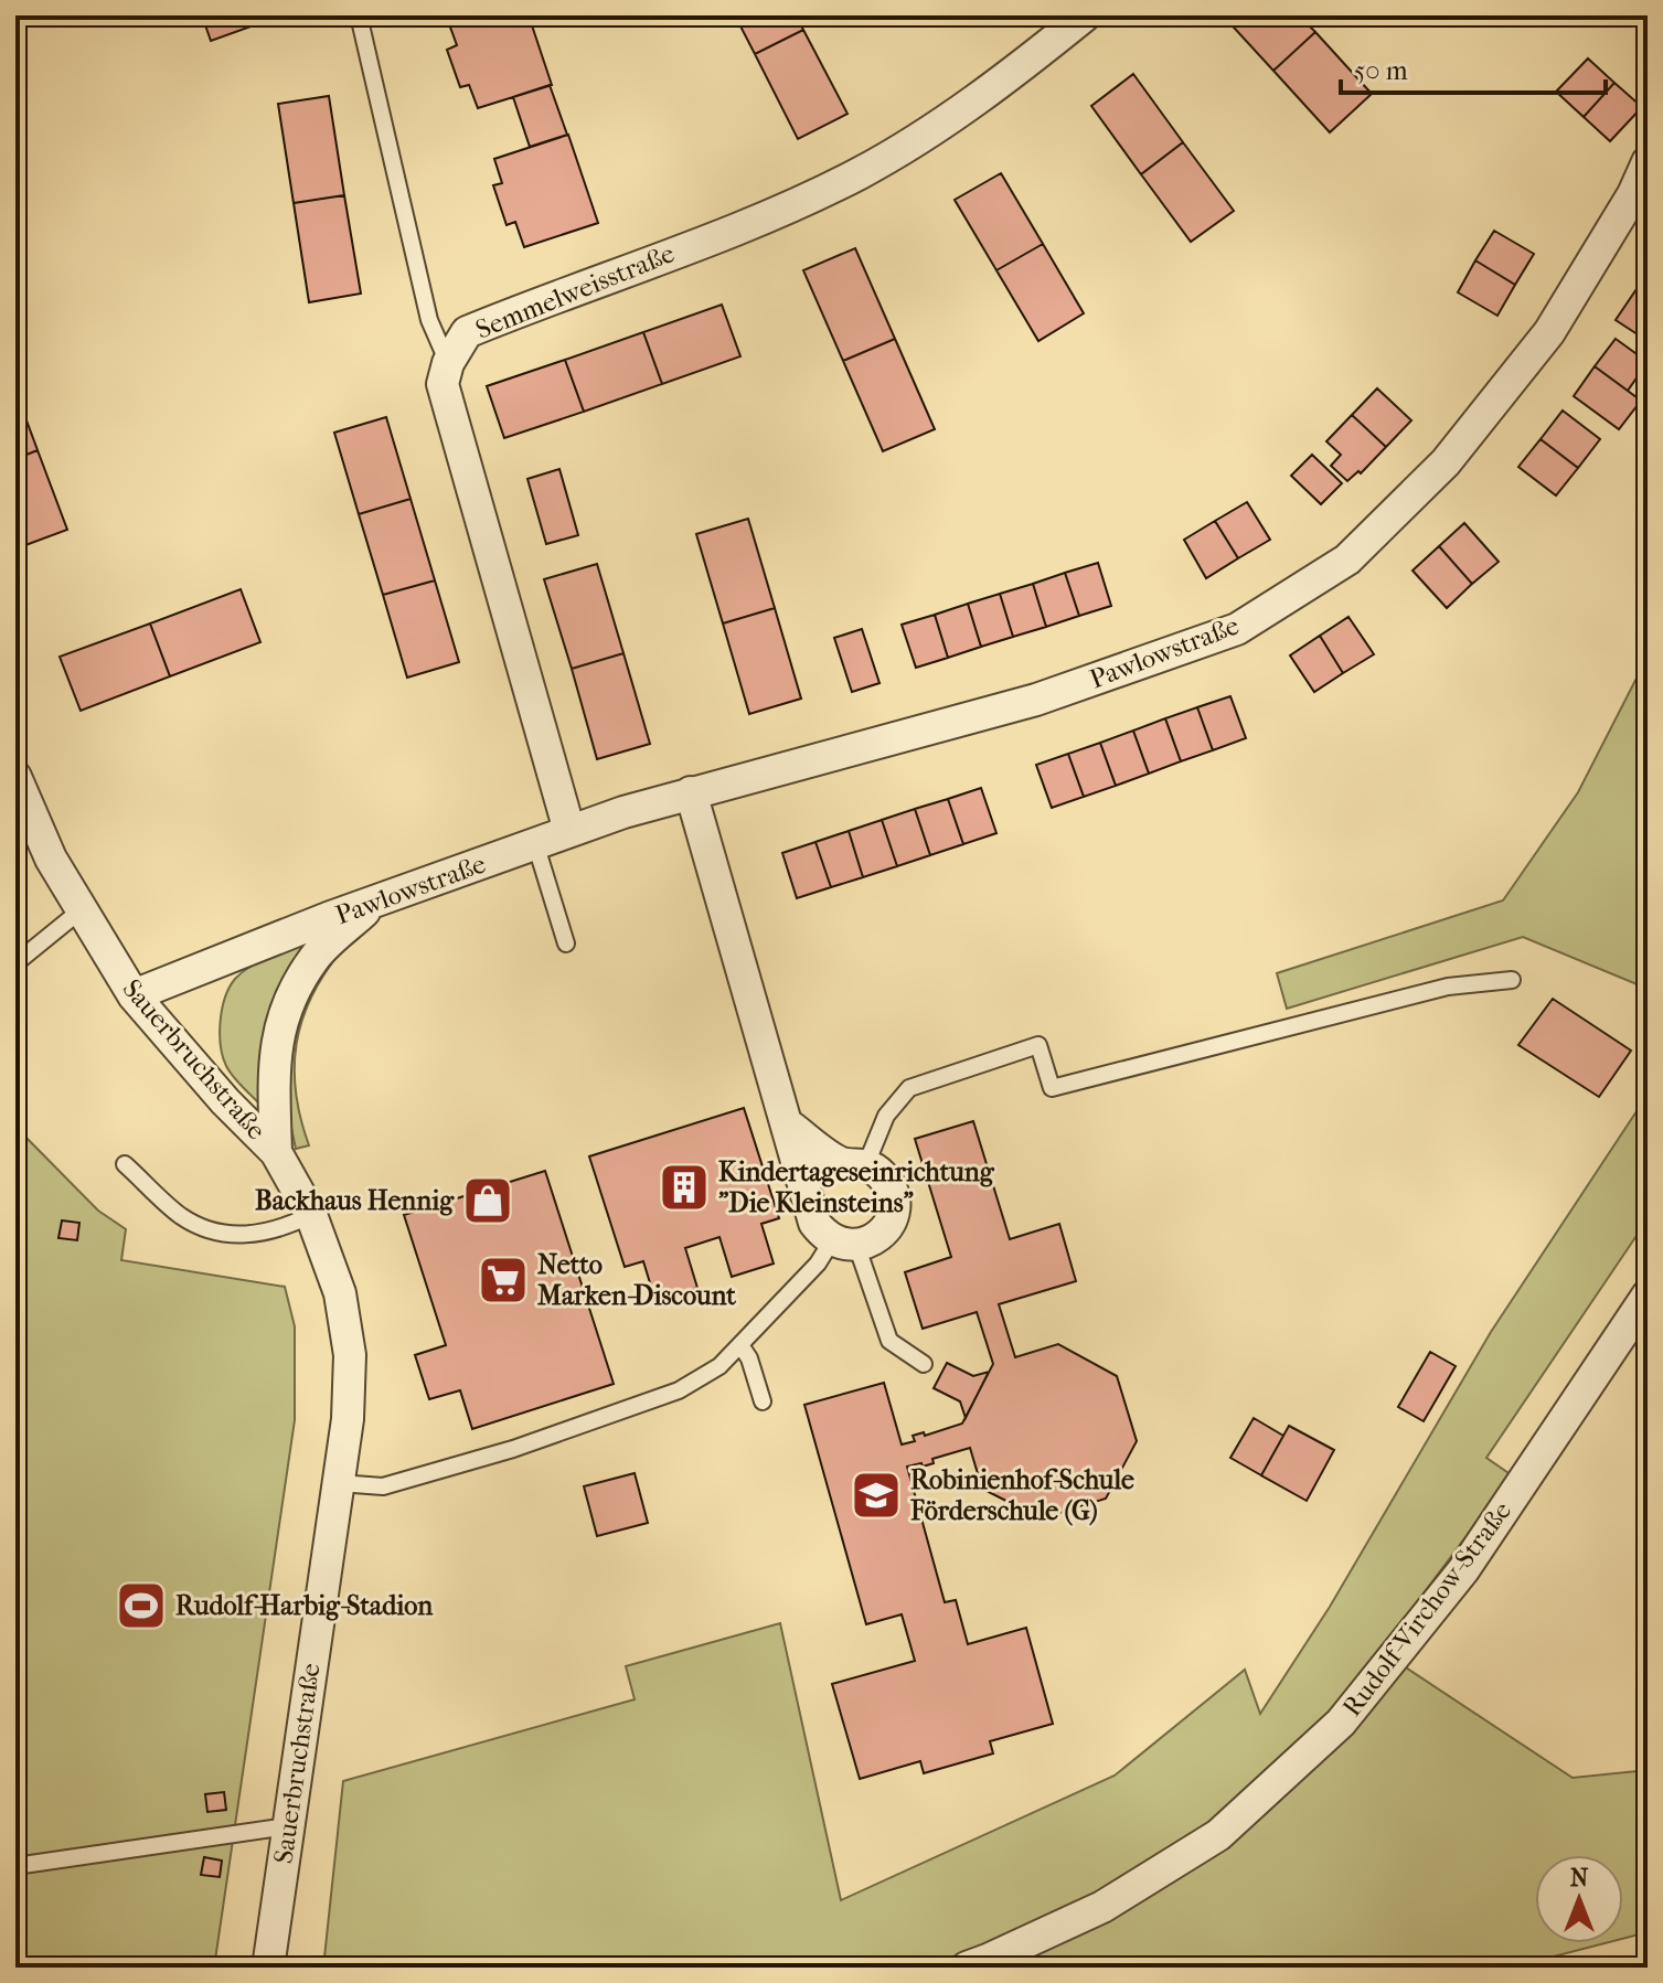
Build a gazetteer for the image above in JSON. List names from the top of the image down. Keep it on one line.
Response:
{"streets":{"street":["Semmelweisstraße","Pawlowstraße","Sauerbruchstraße","Rudolf-Virchow-Straße"]},"crossings":[["Semmelweisstraße","Pawlowstraße"],["Pawlowstraße","Sauerbruchstraße"]],"places":{"building":["Kindertageseinrichtung \"Die Kleinsteins\""],"shop":["Backhaus Hennig"],"supermarket":["Netto Marken-Discount"],"school or university":["Robinienhof-Schule Förderschule (G)"],"sports":["Rudolf-Harbig-Stadion"]},"scale_bar":"50 m","north":"top"}
